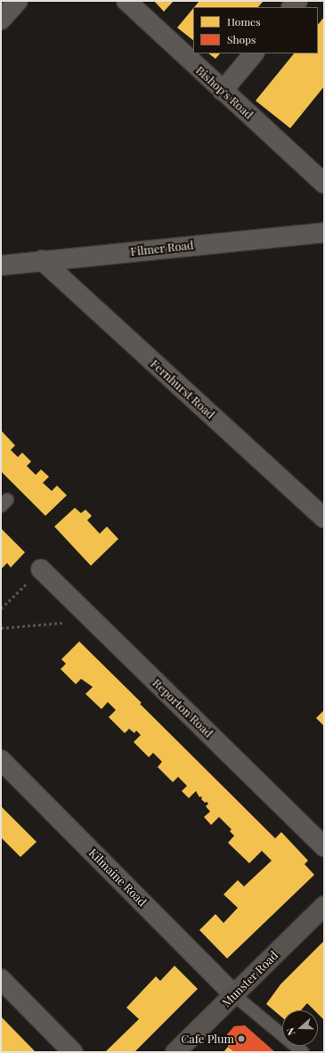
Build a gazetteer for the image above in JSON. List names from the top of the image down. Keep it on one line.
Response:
{"streets":{"street":["Bishop's Road","Filmer Road","Fernhurst Road","Reporton Road","Kilmaine Road","Munster Road"]},"crossings":[["Filmer Road","Fernhurst Road"],["Kilmaine Road","Munster Road"]],"places":["Cafe Plum"],"legend":["Homes","Shops"],"north":"left"}
